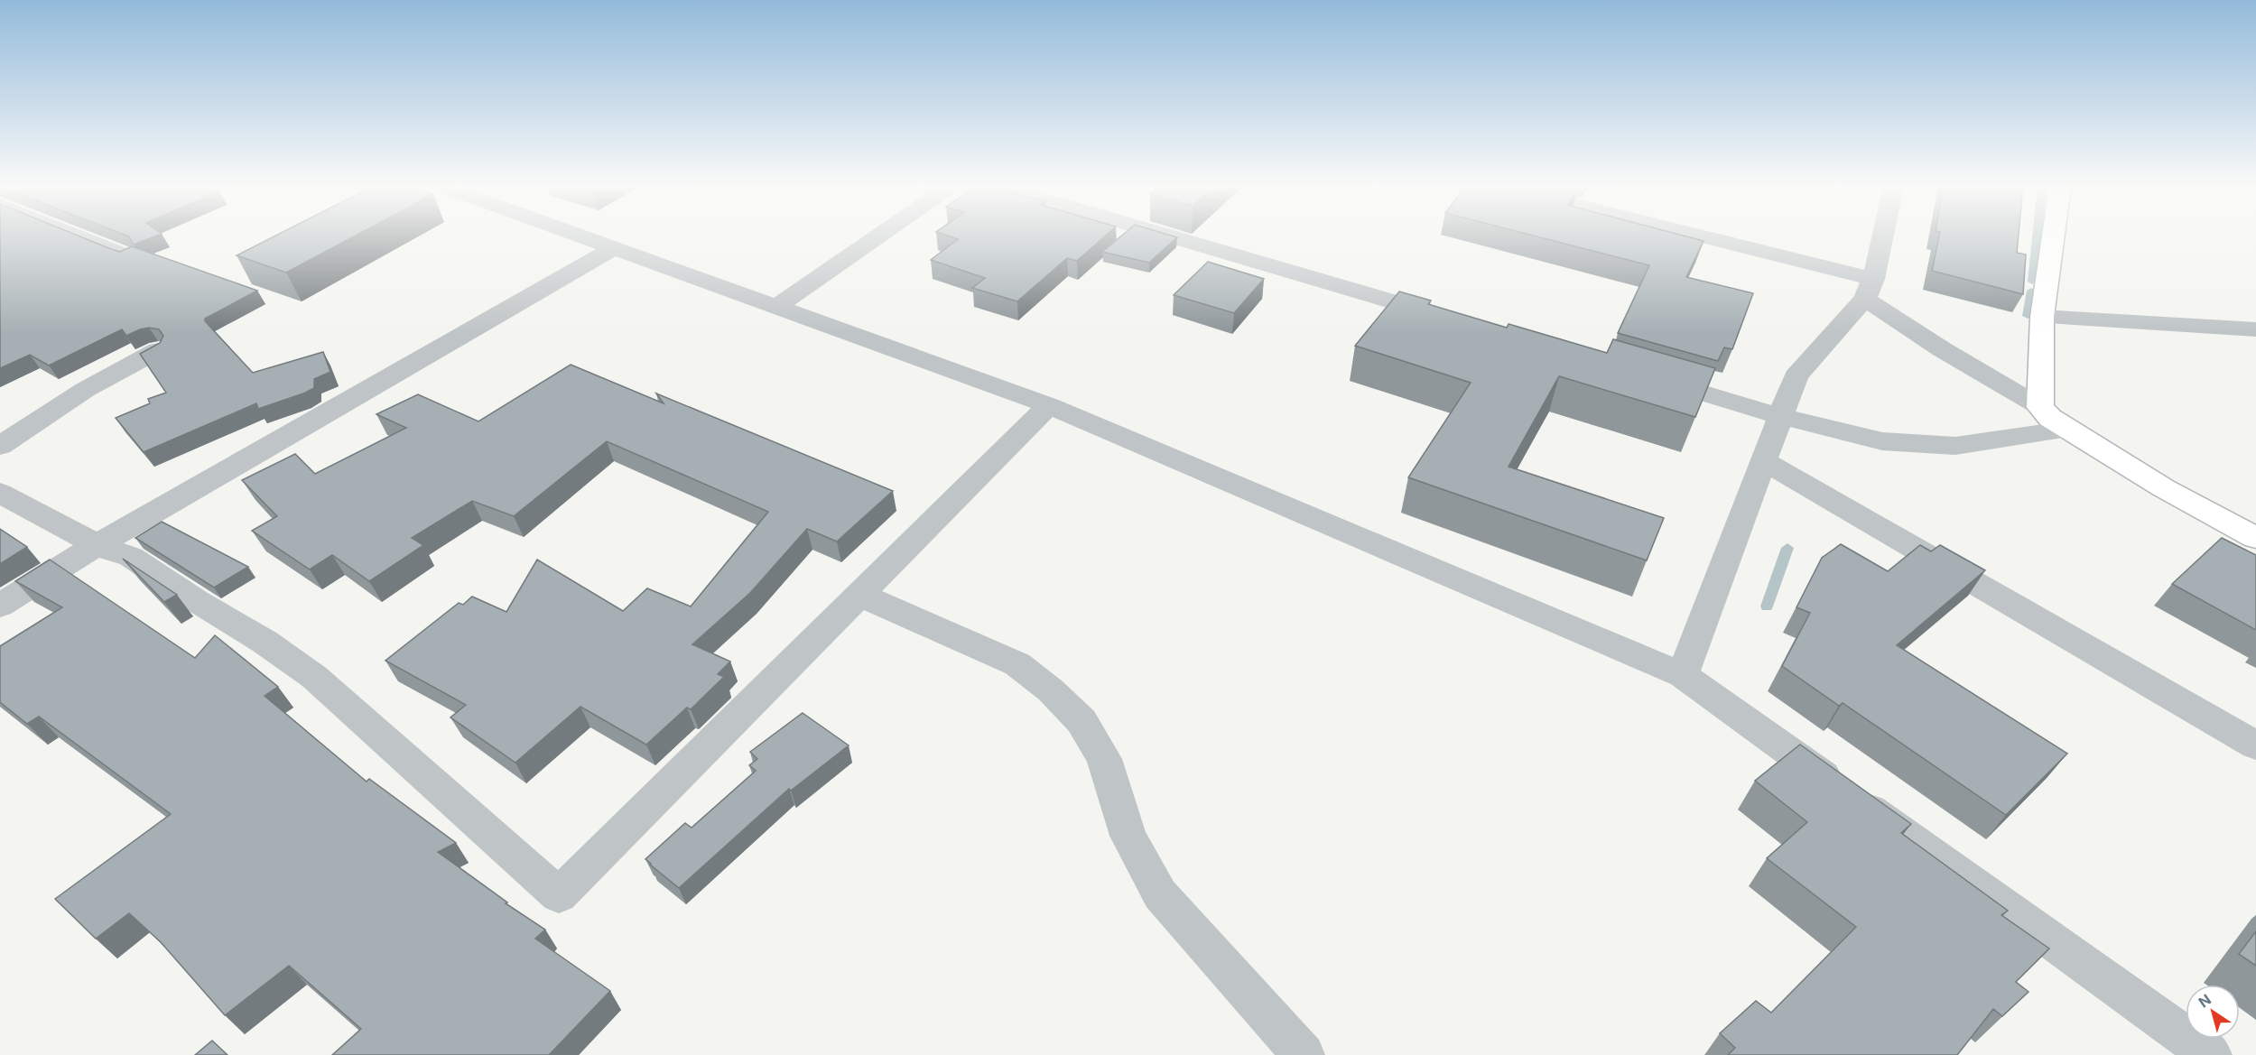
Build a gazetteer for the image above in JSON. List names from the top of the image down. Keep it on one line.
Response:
{"north":"top left"}
